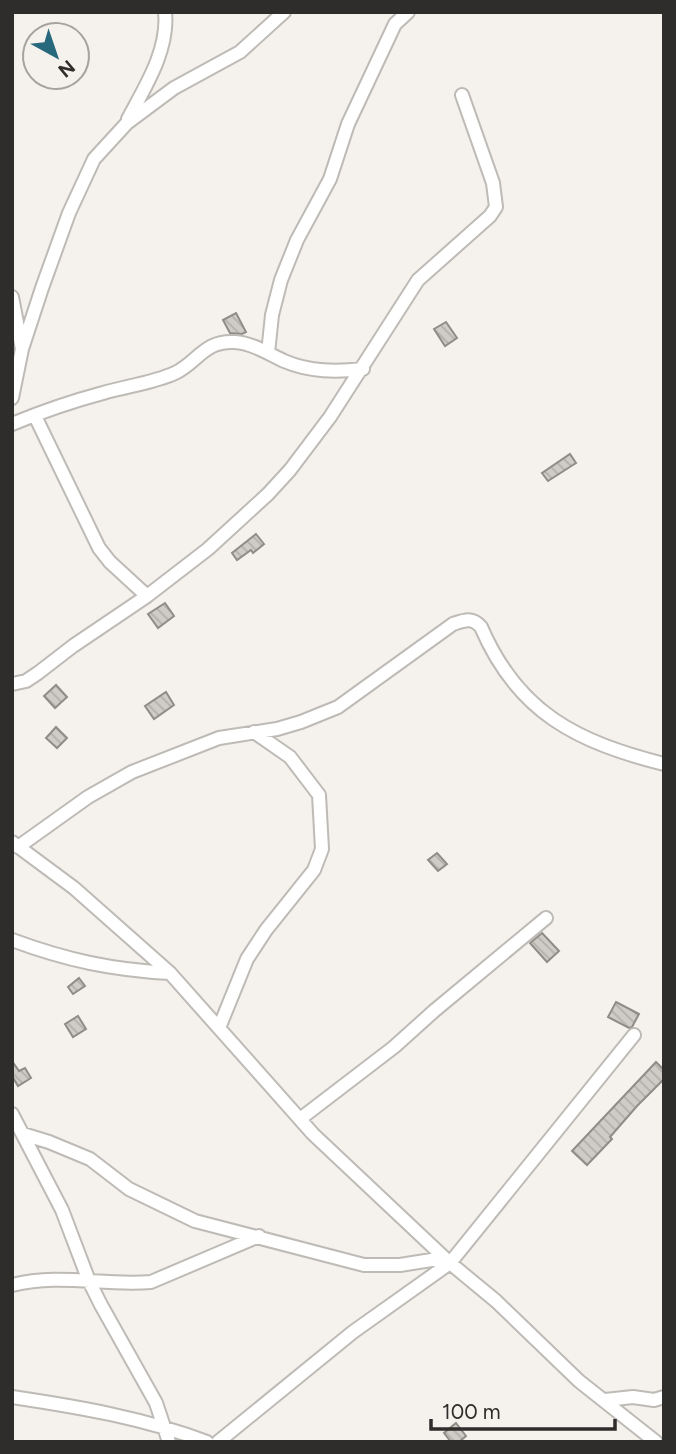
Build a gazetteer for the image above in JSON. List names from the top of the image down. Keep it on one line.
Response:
{"scale_bar":"100 m","north":"bottom right"}
